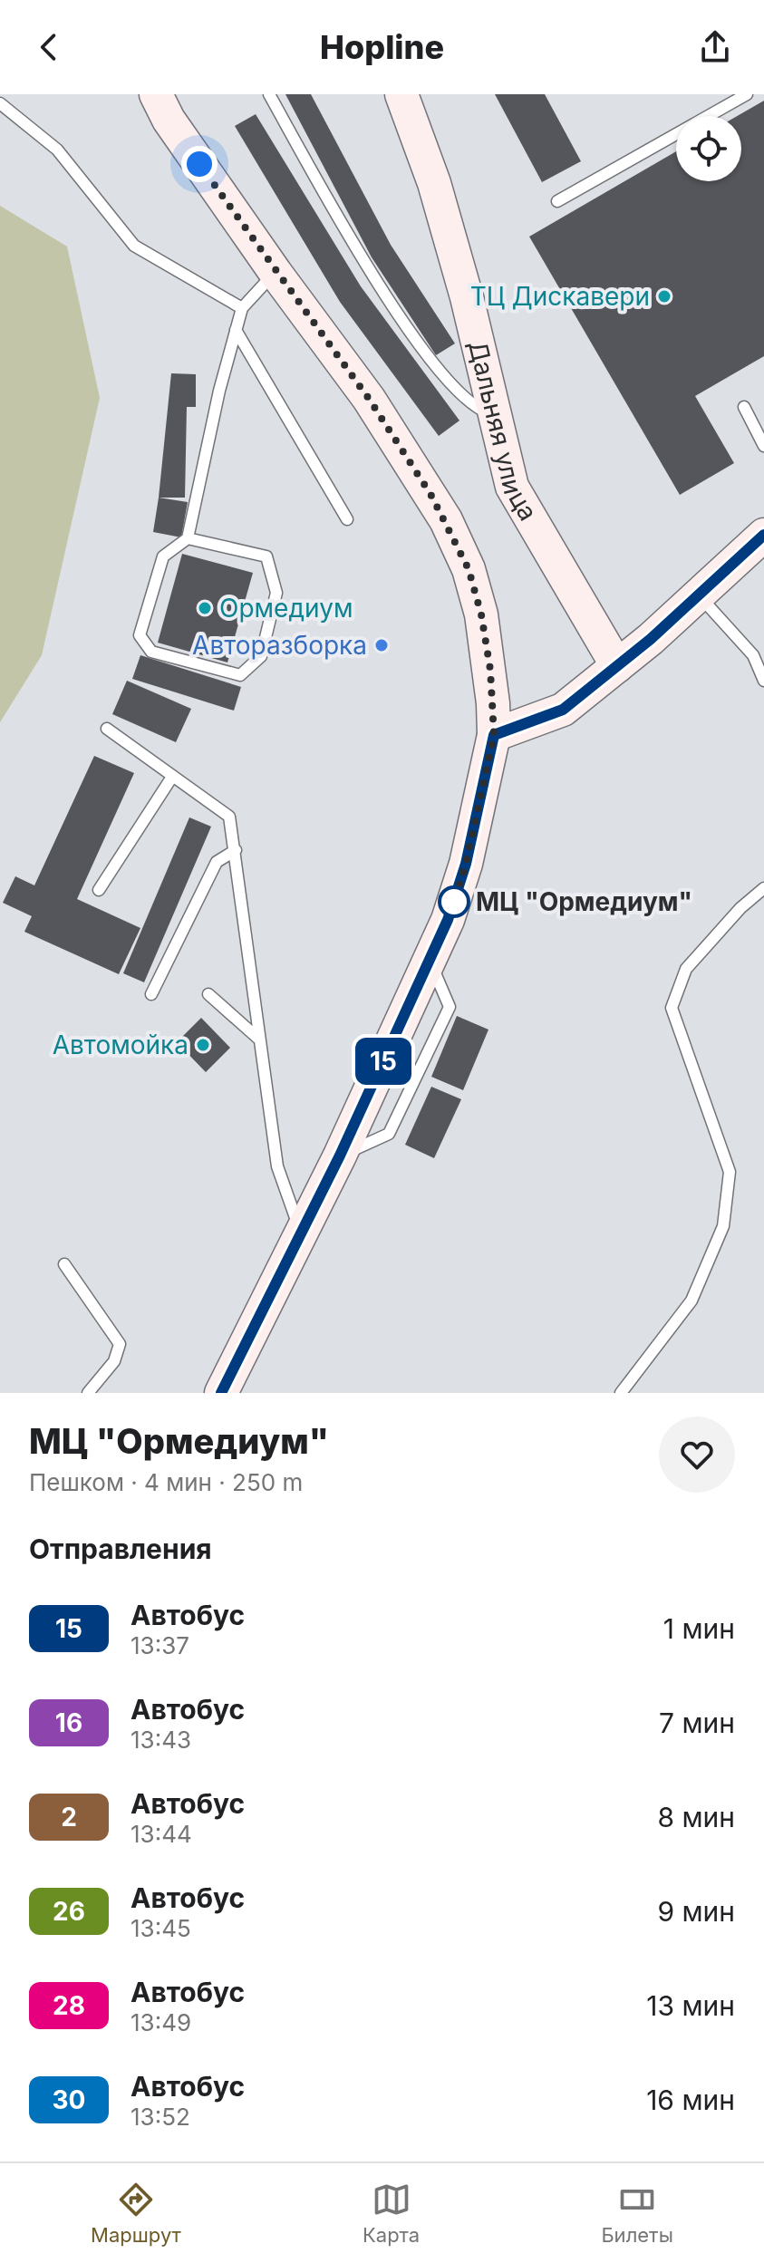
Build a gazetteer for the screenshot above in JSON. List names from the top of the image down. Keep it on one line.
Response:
{"streets":{"main road":["Дальняя улица"]},"places":["ТЦ Дискавери","Ормедиум","Авторазборка","МЦ \"Ормедиум\"","Автомойка"],"lines":["bus line 15"],"page":{"header":"Hopline","on_map":"15","heading":[["МЦ \"Ормедиум\"","Пешком · 4 мин · 250 m"],"Отправления"],"list":[{"mark":"15","name":"Автобус","note":"13:37","value":"1 мин"},{"mark":"16","name":"Автобус","note":"13:43","value":"7 мин"},{"mark":"2","name":"Автобус","note":"13:44","value":"8 мин"},{"mark":"26","name":"Автобус","note":"13:45","value":"9 мин"},{"mark":"28","name":"Автобус","note":"13:49","value":"13 мин"},{"mark":"30","name":"Автобус","note":"13:52","value":"16 мин"}],"tabs":["Маршрут","Карта","Билеты"]}}
